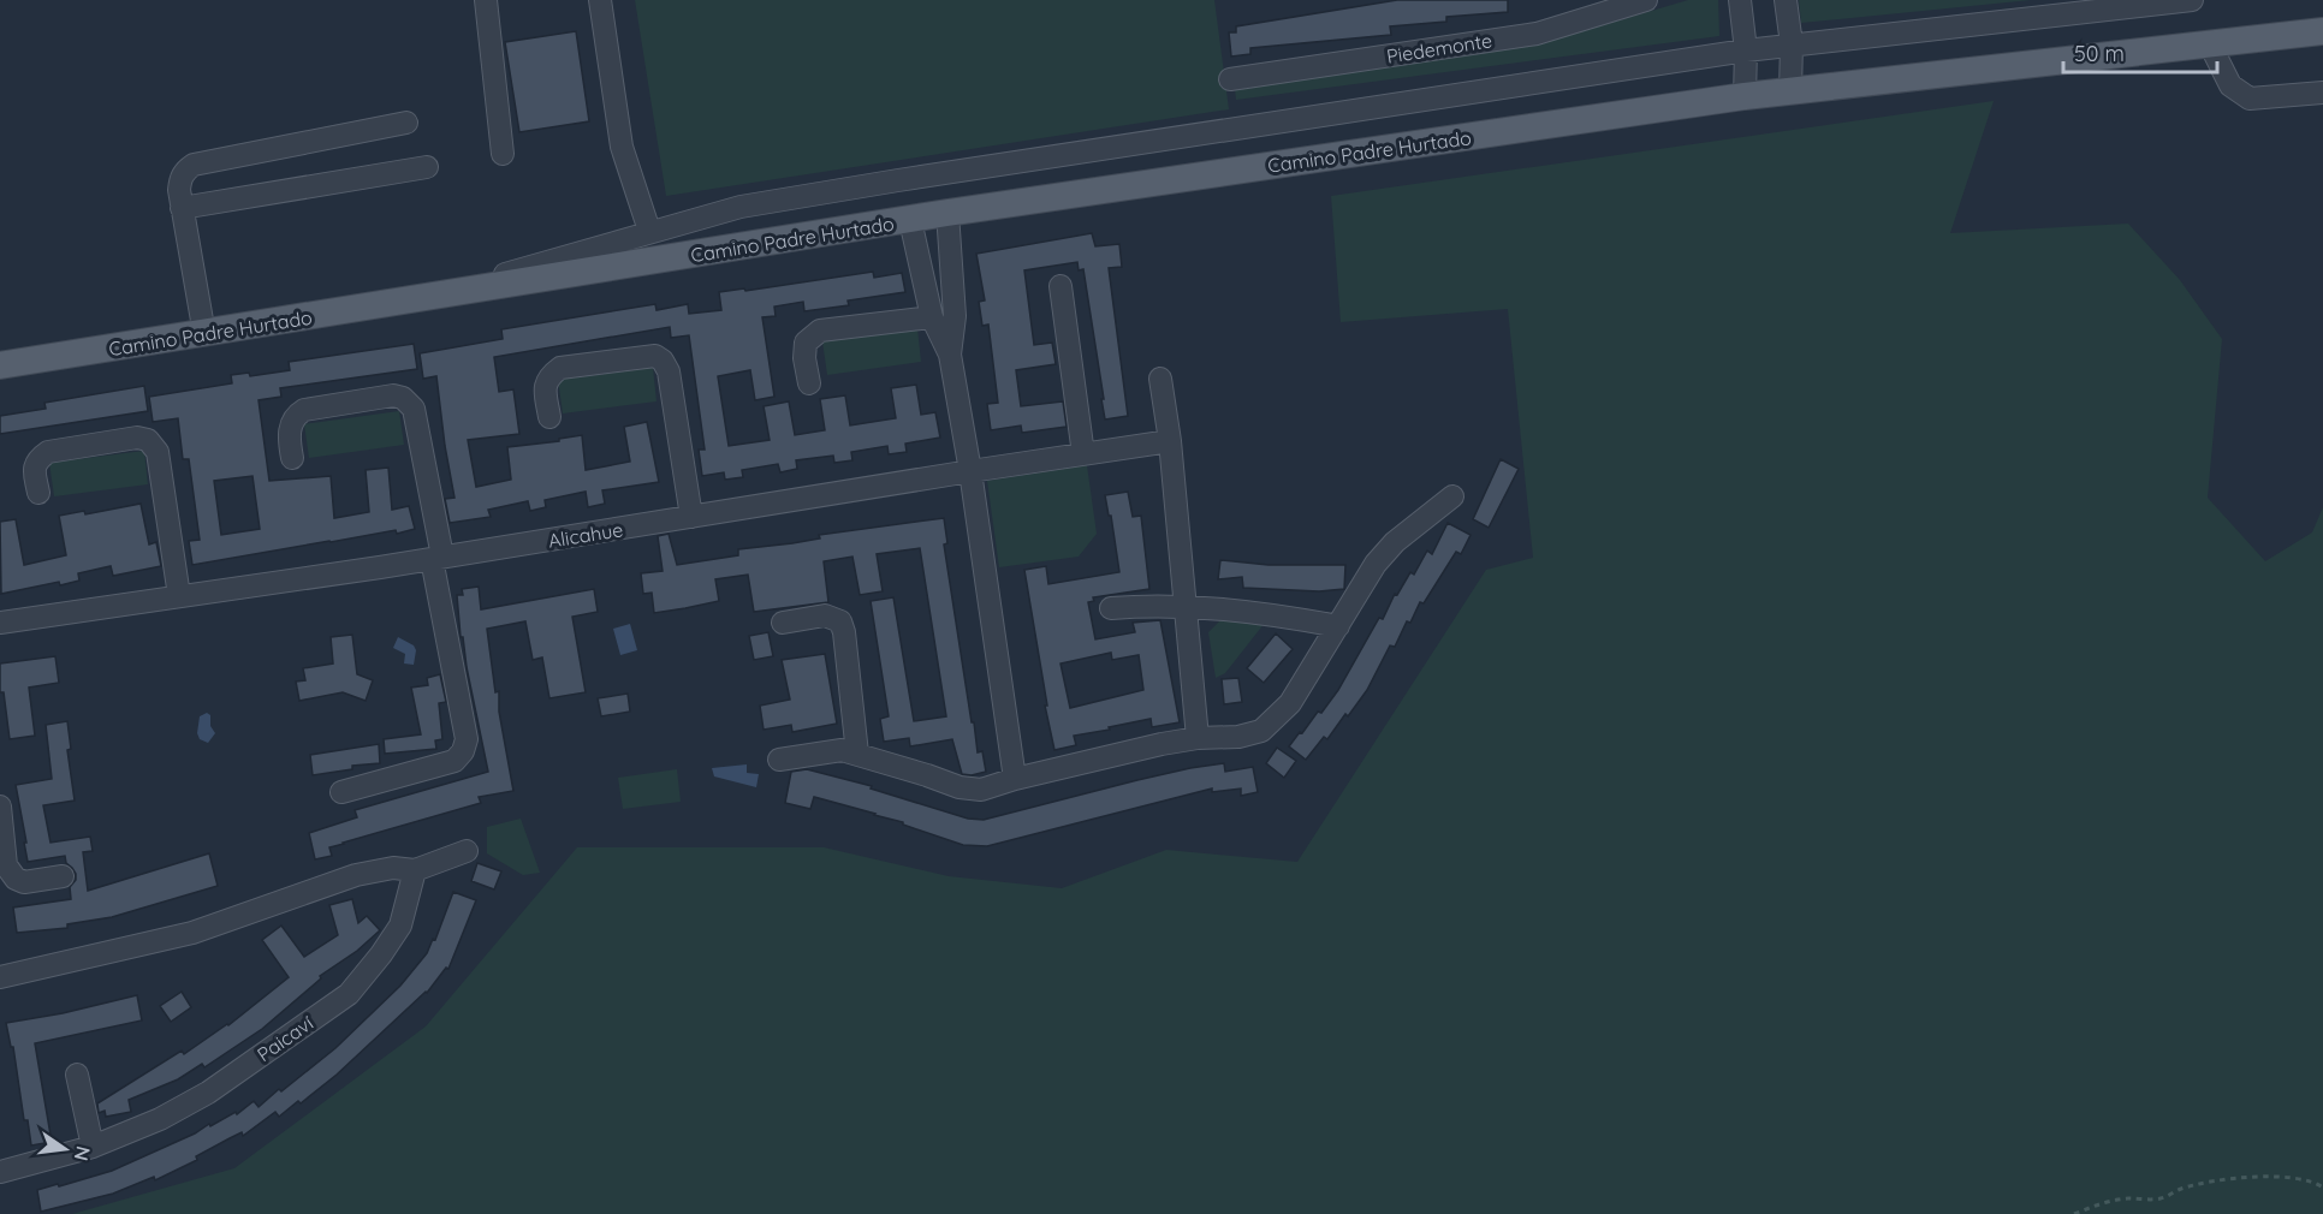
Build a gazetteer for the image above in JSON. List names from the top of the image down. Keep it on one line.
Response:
{"streets":{"main road":["Camino Padre Hurtado"],"street":["Piedemonte","Alicahue","Paicaví"]},"scale_bar":"50 m","north":"right"}
